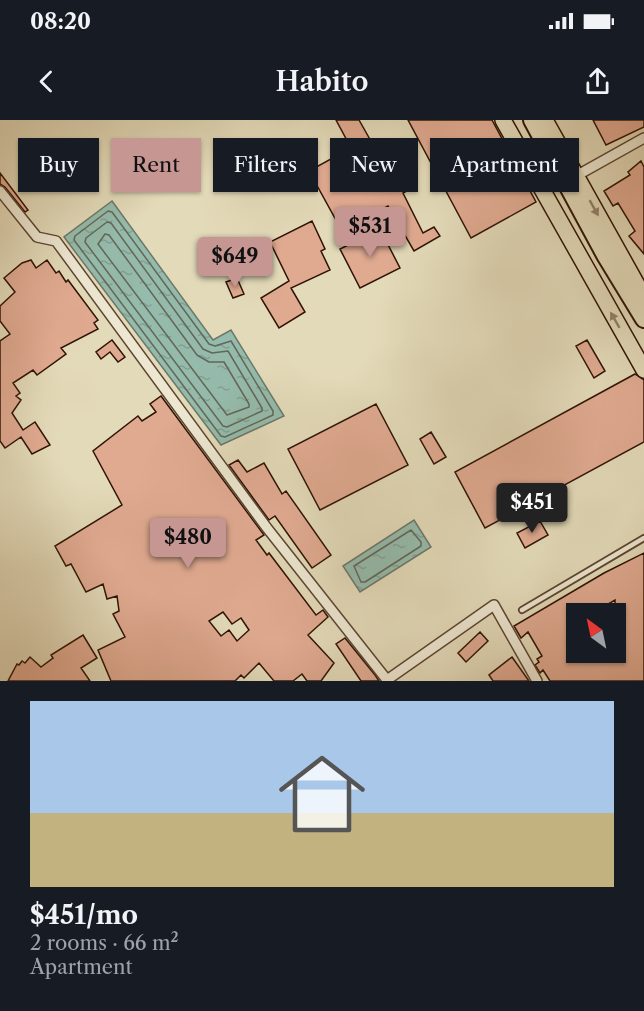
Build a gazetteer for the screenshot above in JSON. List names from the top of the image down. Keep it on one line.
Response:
{"north":"top left","page":{"status":"08:20","header":"Habito","chip":["Buy","Rent","Filters","New","Apartment"],"price":["$531","$649","$451","$480"],"list":[{"name":"$451/mo","note":"2 rooms · 66 m² · Apartment"}]}}
